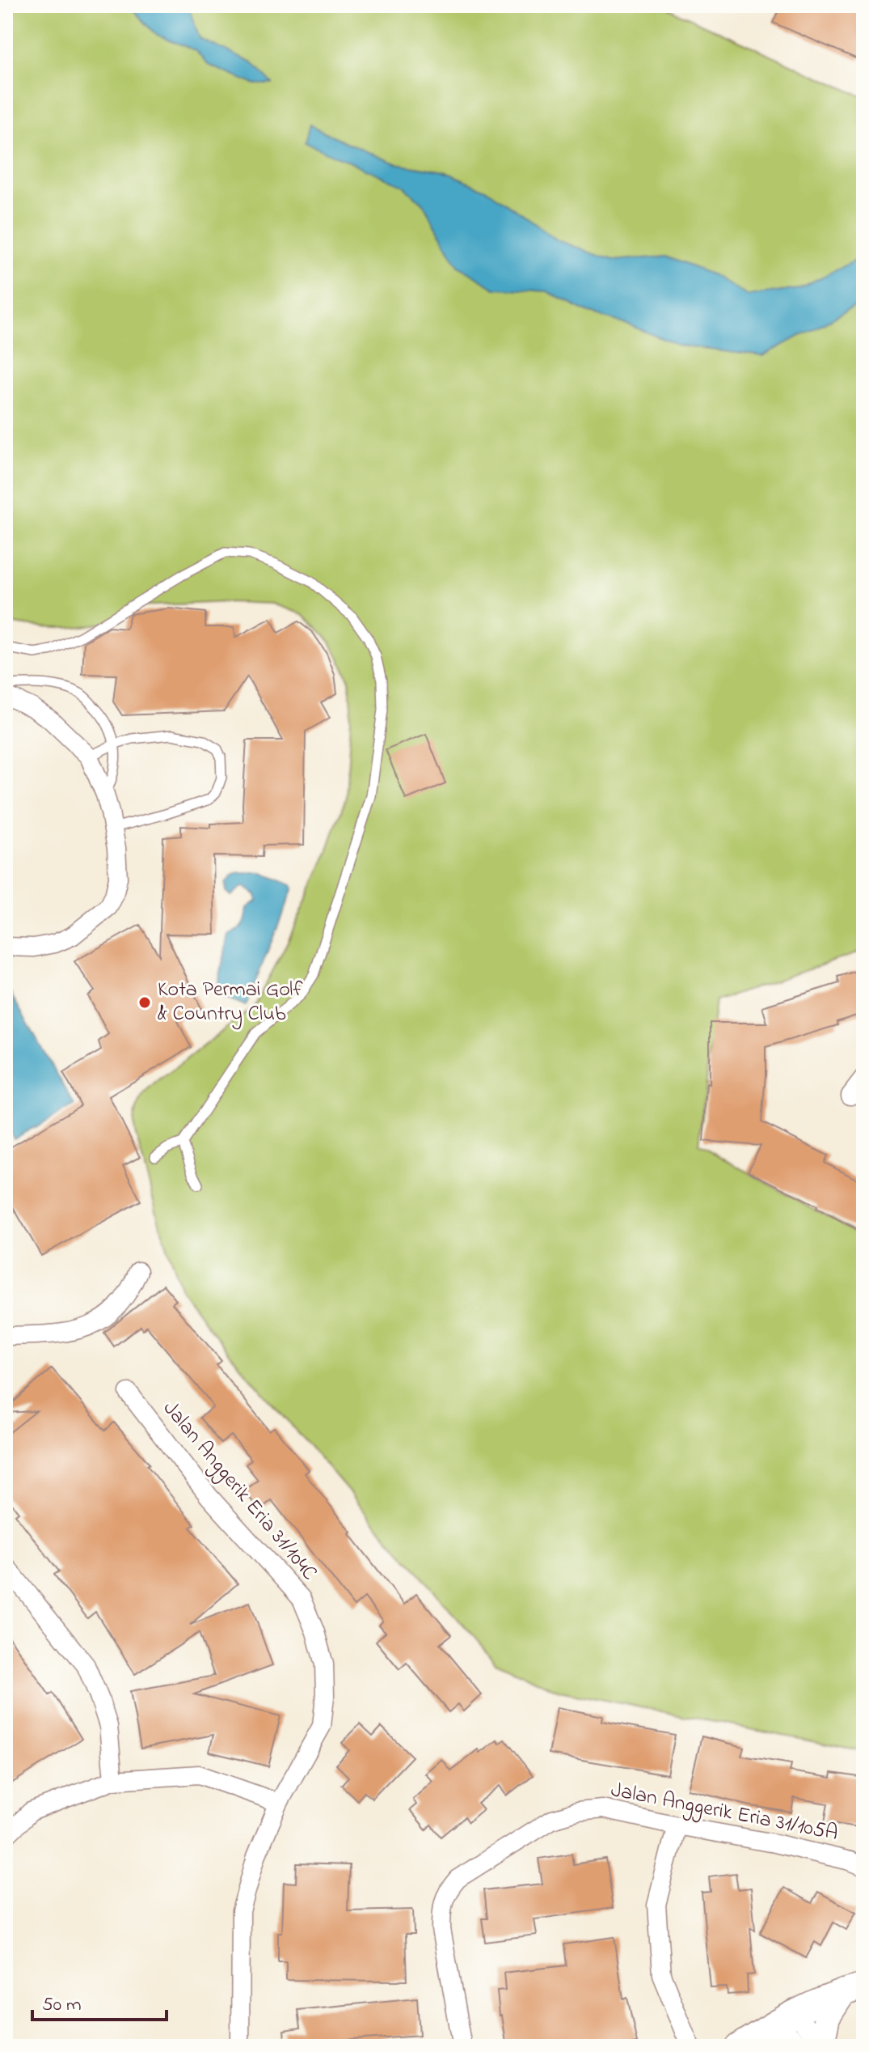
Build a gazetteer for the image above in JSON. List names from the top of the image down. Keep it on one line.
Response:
{"streets":{"street":["Jalan Anggerik Eria 31/104C","Jalan Anggerik Eria 31/105A"]},"places":["Kota Permai Golf & Country Club"],"scale_bar":"50 m"}
